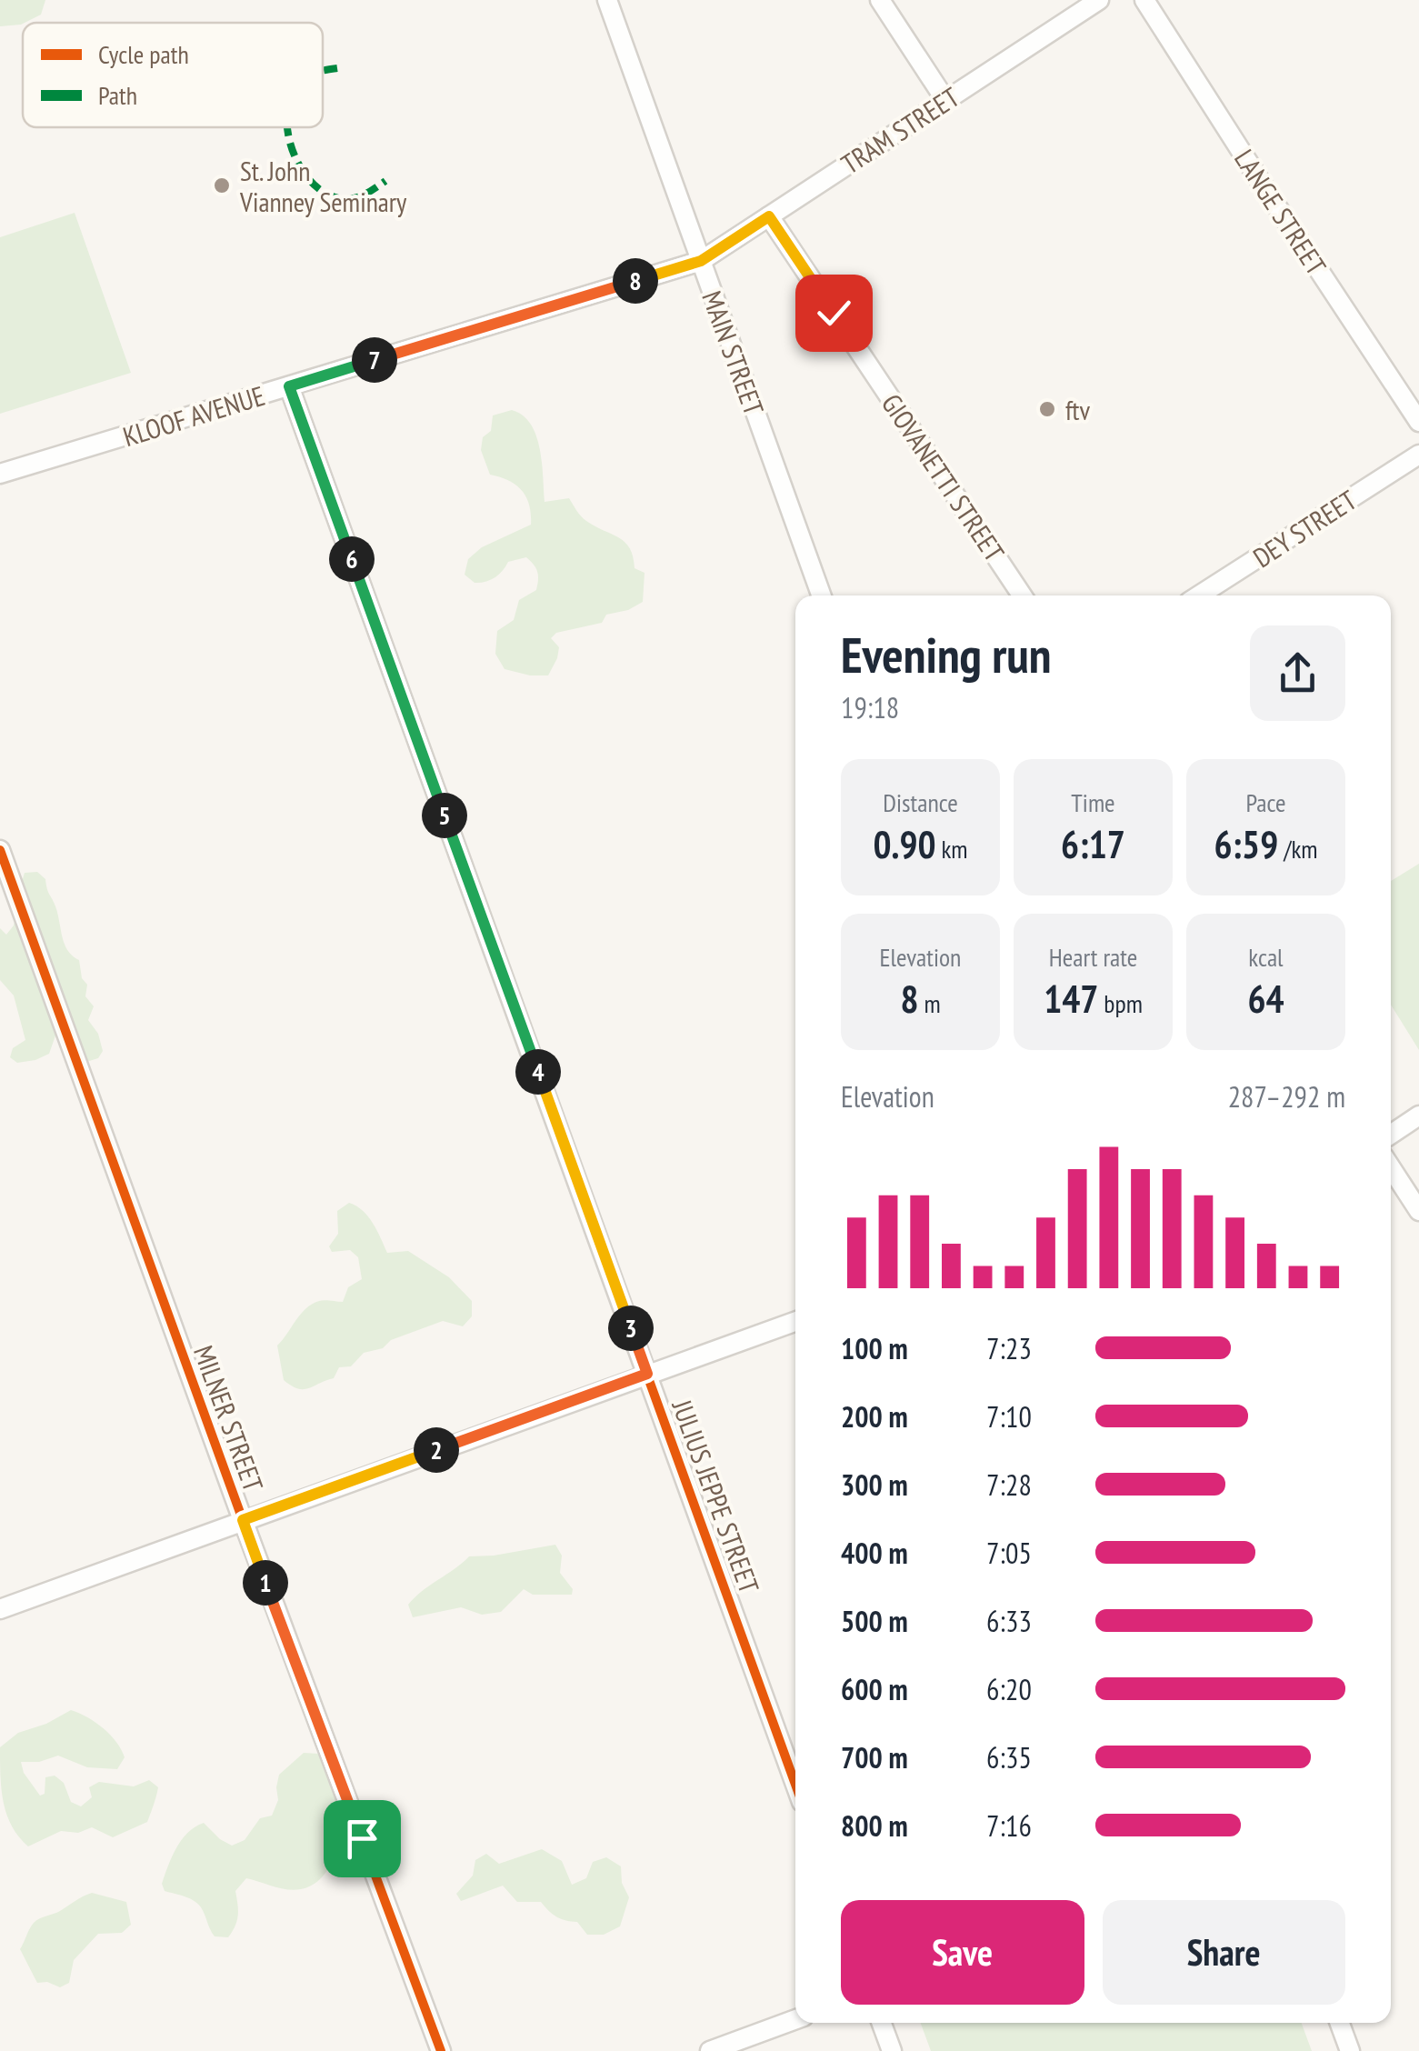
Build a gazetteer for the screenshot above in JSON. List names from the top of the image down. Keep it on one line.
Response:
{"streets":{"street":["TRAM STREET","LANGE STREET","MAIN STREET","KLOOF AVENUE","GIOVANETTI STREET","DEY STREET","MILNER STREET","JULIUS JEPPE STREET"]},"crossings":[["TRAM STREET","MAIN STREET"],["TRAM STREET","KLOOF AVENUE"],["TRAM STREET","GIOVANETTI STREET"],["MAIN STREET","KLOOF AVENUE"],["KLOOF AVENUE","JULIUS JEPPE STREET"]],"places":["St. John Vianney Seminary","ftv"],"legend":["Cycle path","Path"],"page":{"pins":["8","7","6","5","4","3","2","1"],"heading":["Evening run","19:18"],"stats":[["Distance","0.90 km"],["Time","6:17"],["Pace","6:59 /km"],["Elevation","8 m"],["Heart rate","147 bpm"],["kcal","64"]],"chart":["Elevation","287–292 m"],"list":[{"name":"100 m","note":"7:23"},{"name":"200 m","note":"7:10"},{"name":"300 m","note":"7:28"},{"name":"400 m","note":"7:05"},{"name":"500 m","note":"6:33"},{"name":"600 m","note":"6:20"},{"name":"700 m","note":"6:35"},{"name":"800 m","note":"7:16"}],"buttons":["Save","Share"]}}
